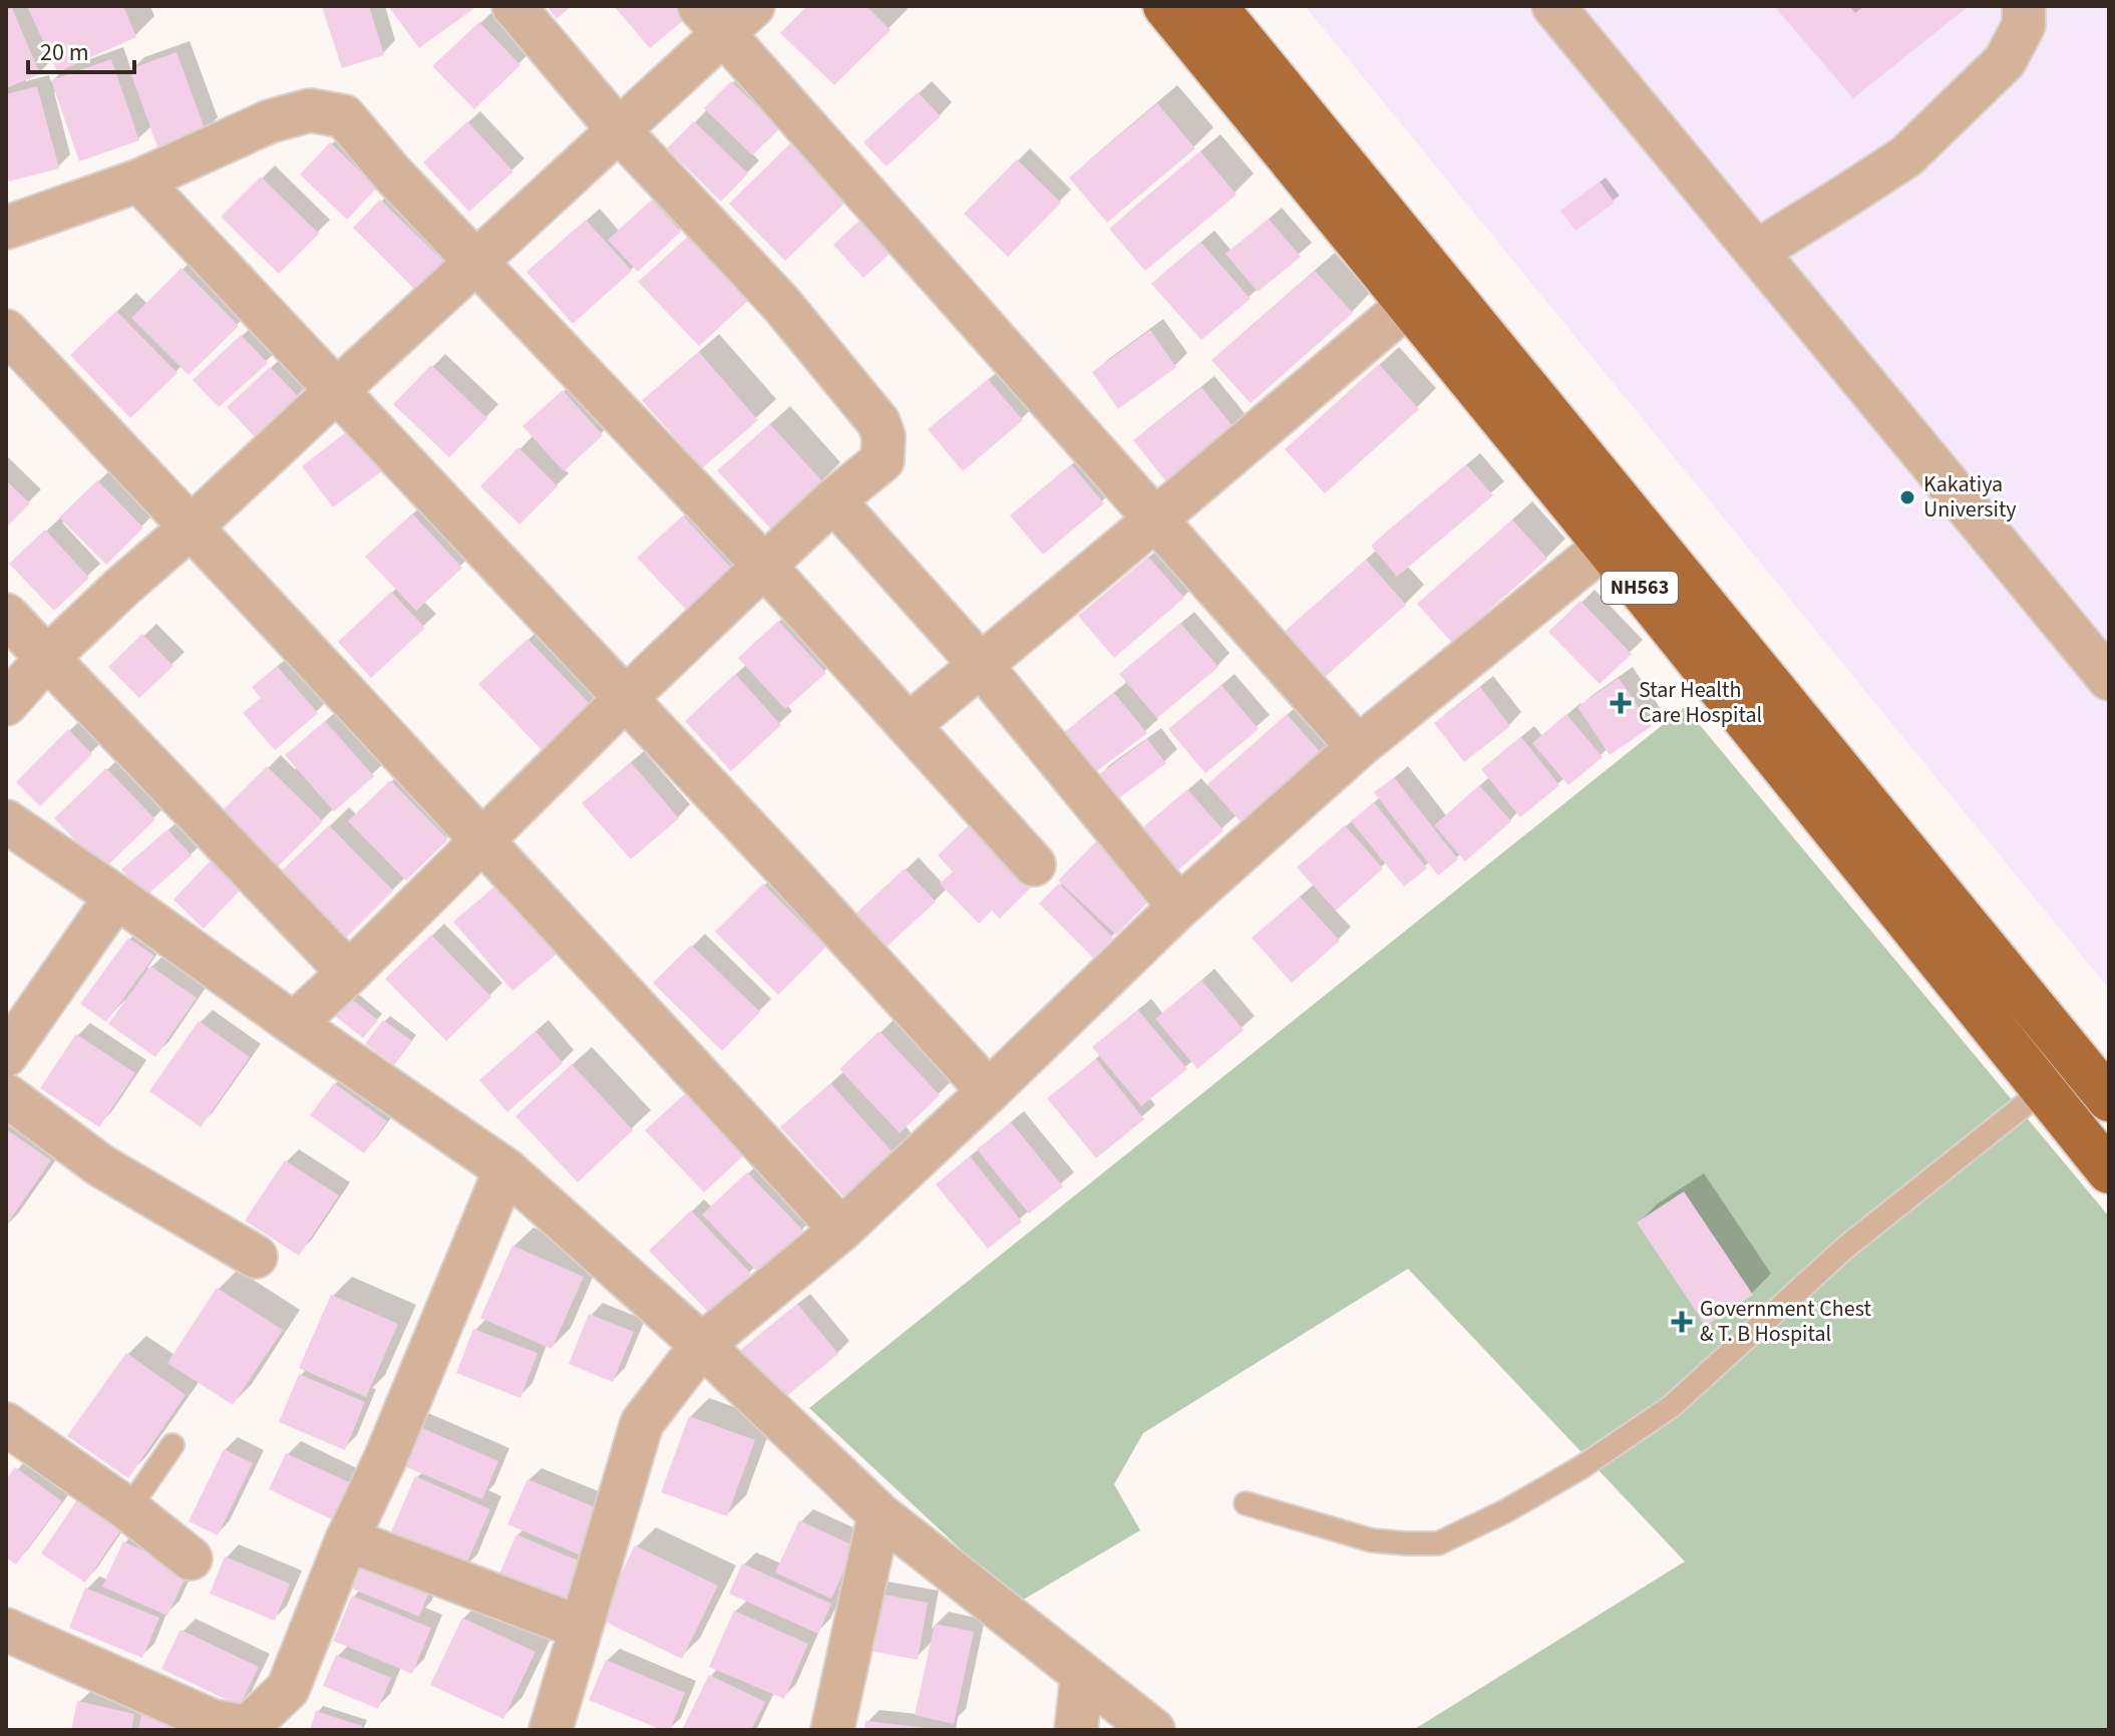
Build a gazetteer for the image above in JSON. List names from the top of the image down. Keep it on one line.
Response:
{"streets":{"highway":["NH563"]},"places":{"other":["Kakatiya University"],"health":["Star Health Care Hospital","Government Chest & T. B Hospital"]},"scale_bar":"20 m"}
